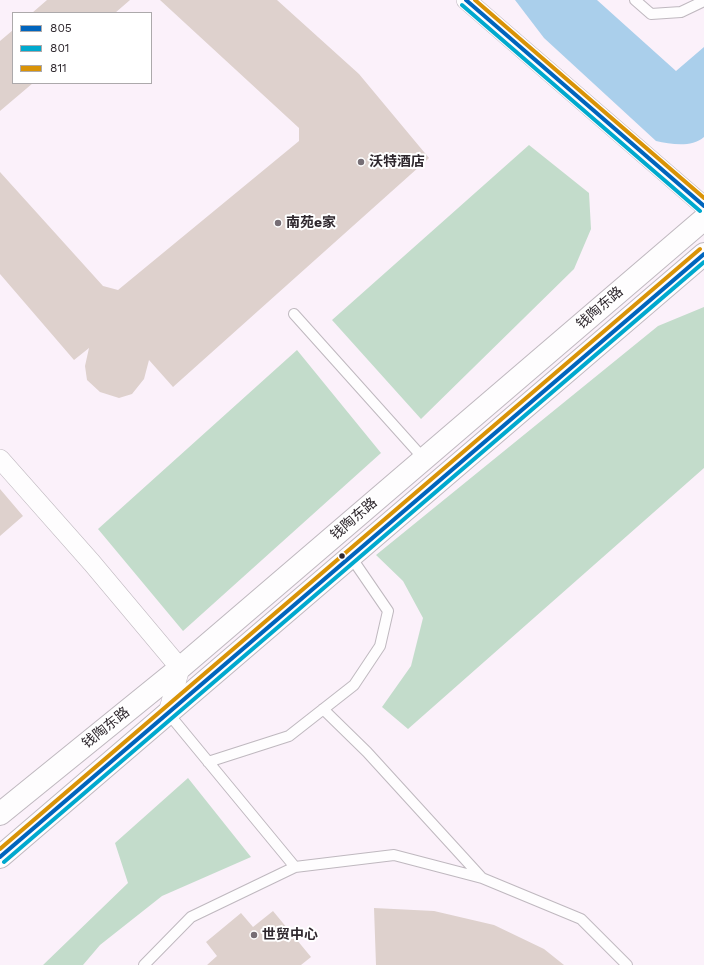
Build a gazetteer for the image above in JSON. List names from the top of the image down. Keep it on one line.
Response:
{"streets":{"street":["钱陶东路"]},"places":["沃特酒店","南苑e家","世贸中心"],"lines":["transit line 805","transit line 811","transit line 801"],"legend":["805","801","811"]}
